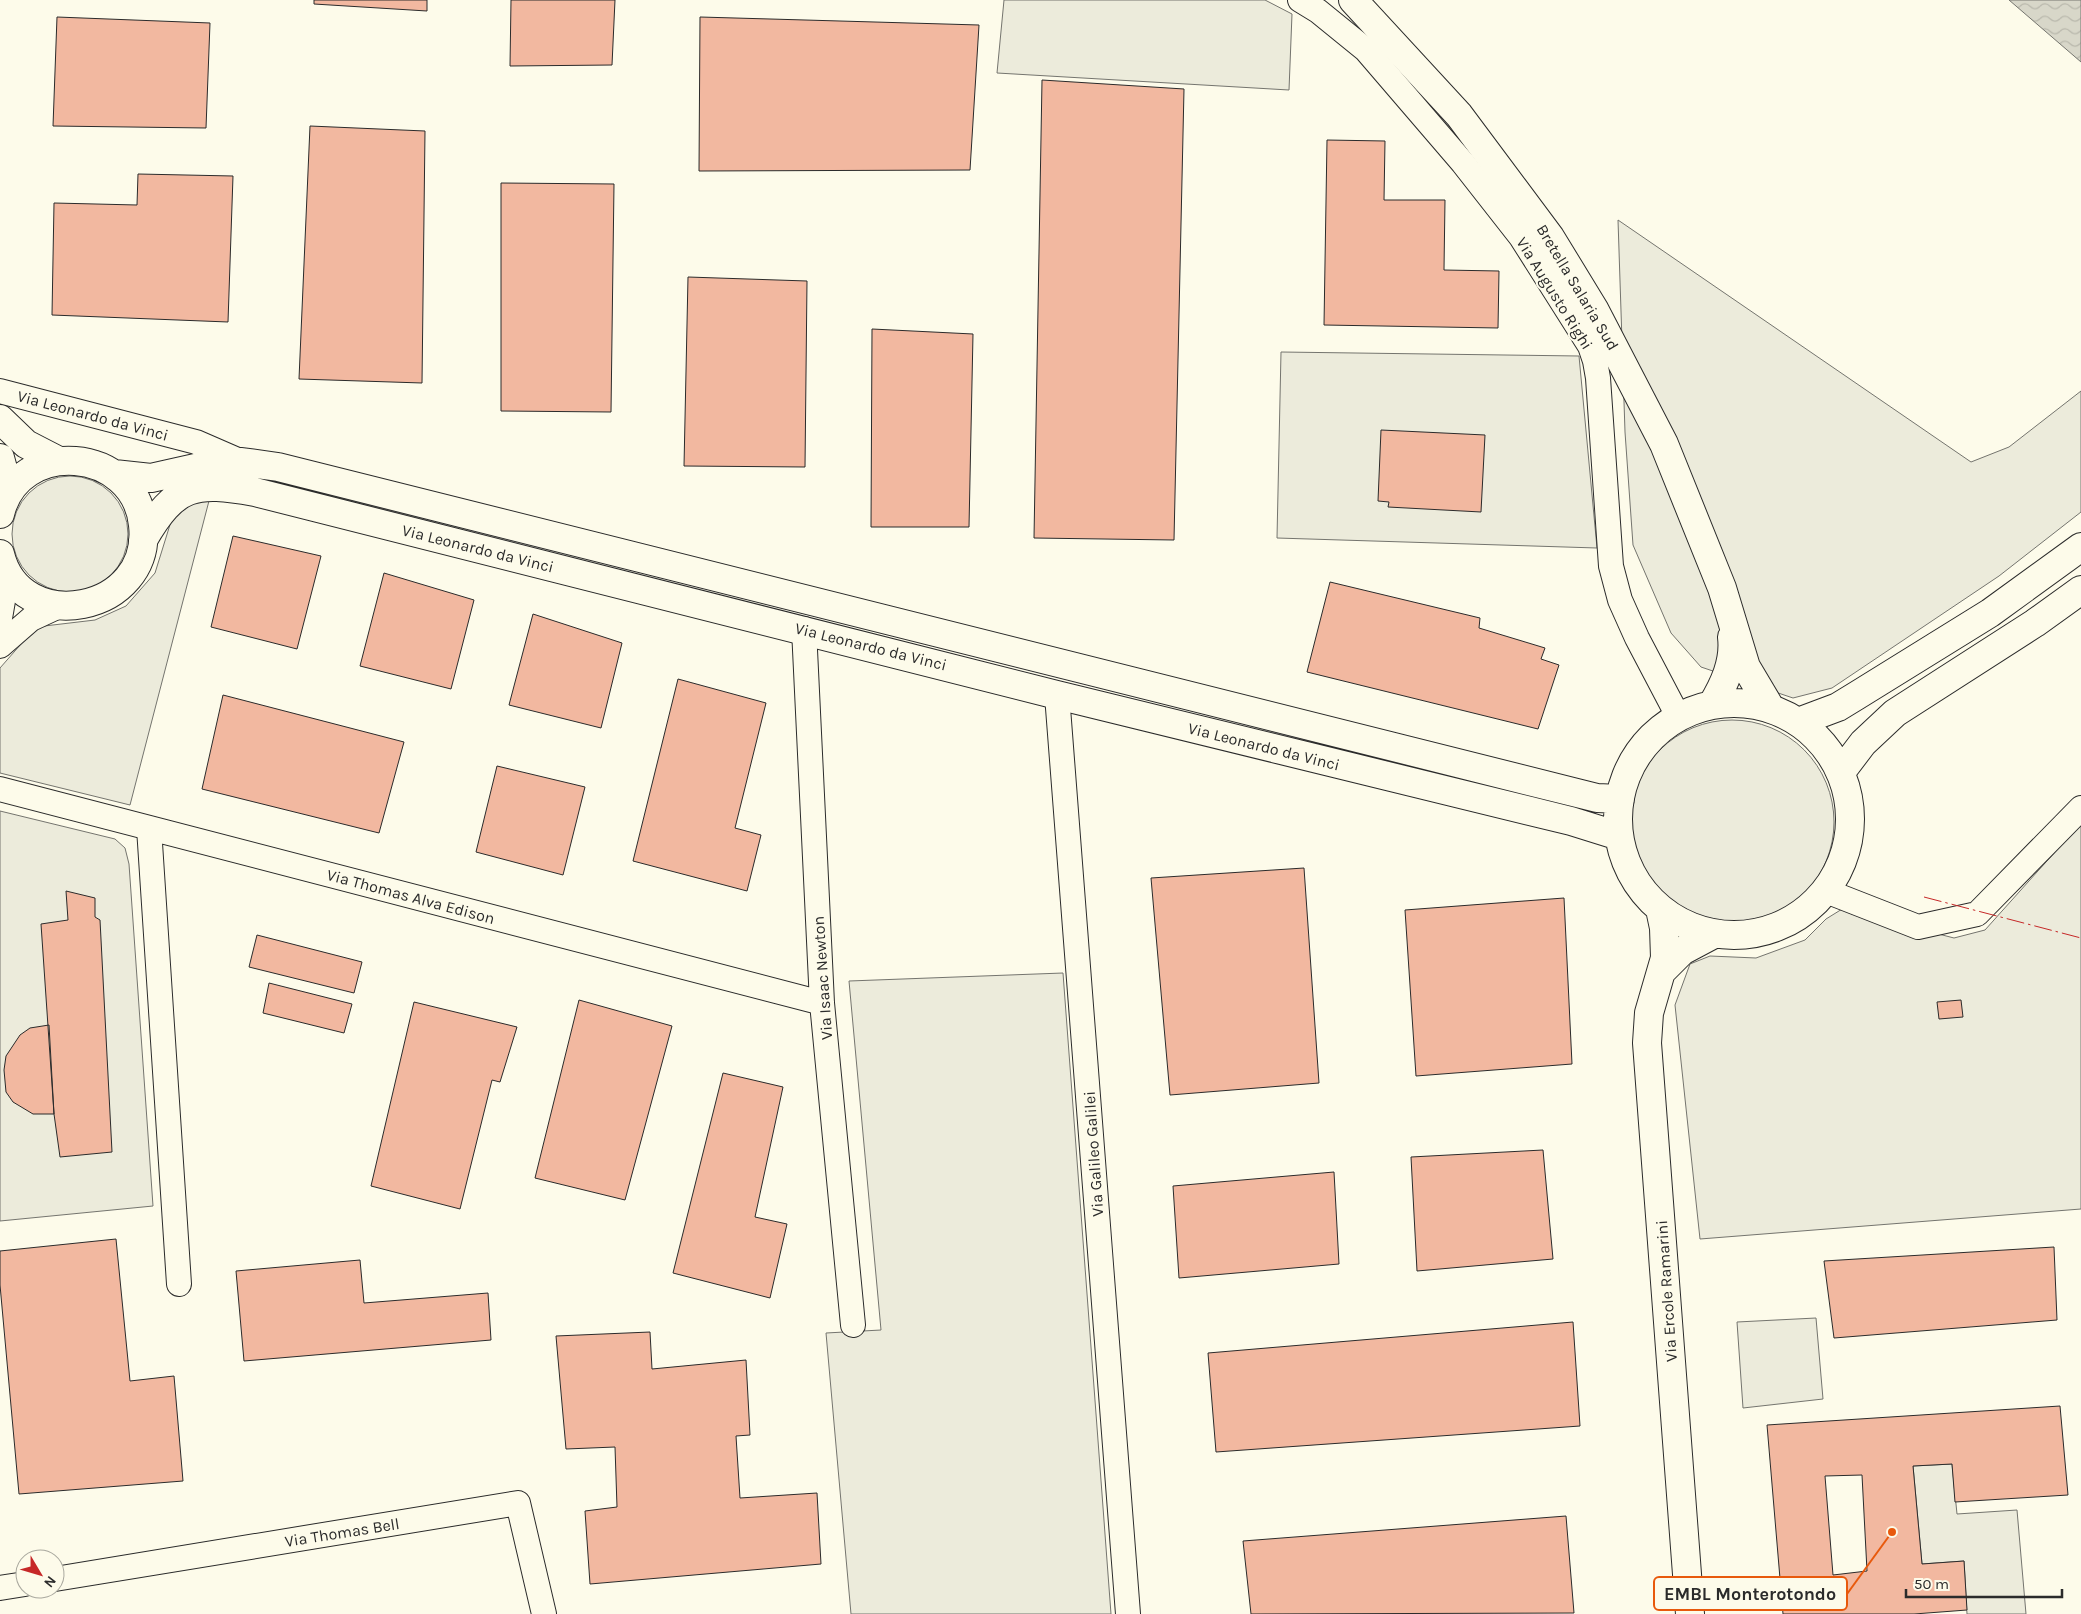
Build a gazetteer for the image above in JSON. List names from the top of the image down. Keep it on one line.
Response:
{"streets":{"main road":["Bretella Salaria Sud","Via Leonardo da Vinci","Via Ercole Ramarini"],"street":["Via Augusto Righi","Via Thomas Alva Edison","Via Isaac Newton","Via Galileo Galilei","Via Thomas Bell"]},"crossings":[["Via Leonardo da Vinci","Via Isaac Newton"],["Via Leonardo da Vinci","Via Galileo Galilei"],["Via Thomas Alva Edison","Via Isaac Newton"]],"places":["EMBL Monterotondo"],"scale_bar":"50 m","north":"bottom right"}
